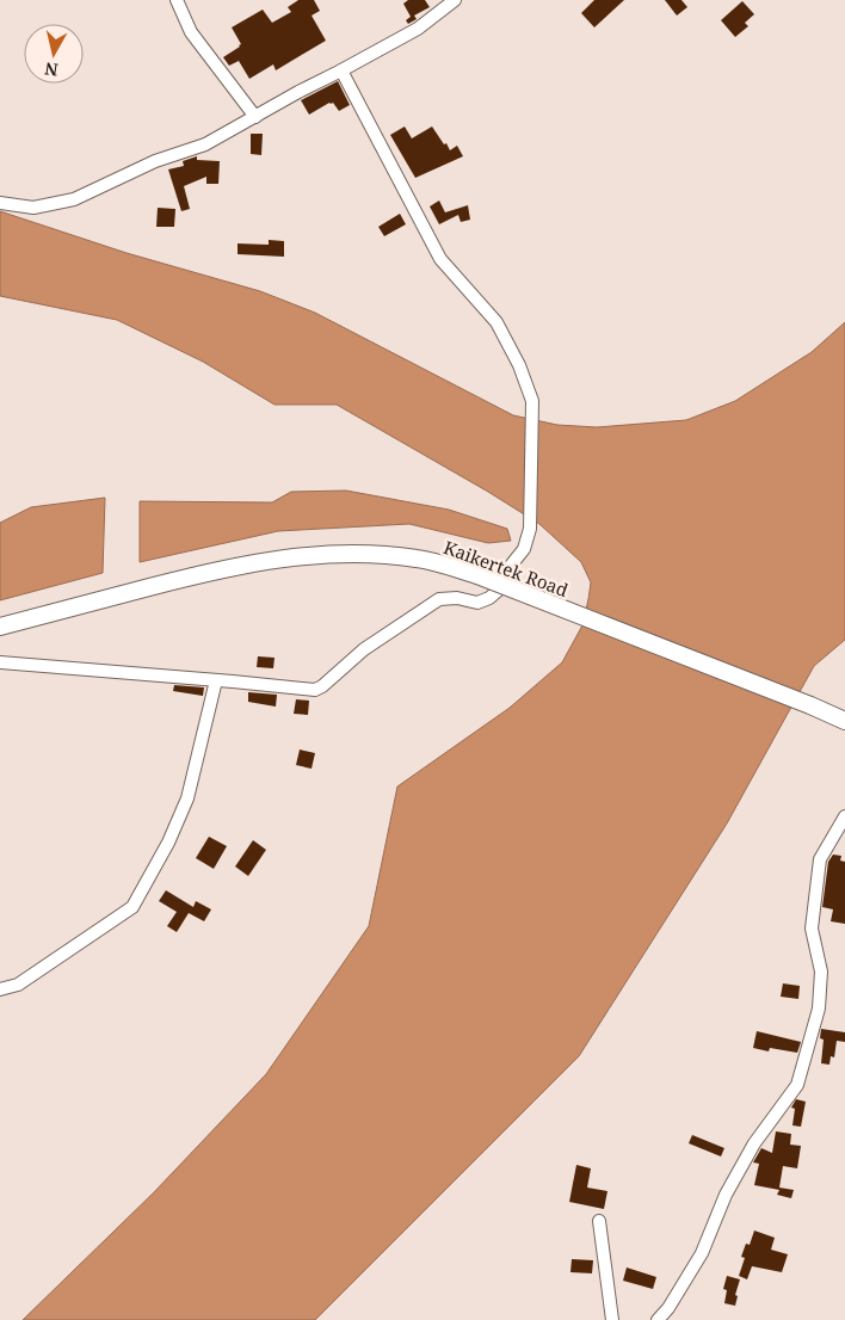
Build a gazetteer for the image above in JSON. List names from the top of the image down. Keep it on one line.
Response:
{"streets":{"main road":["Kaikertek Road"]},"north":"bottom"}
